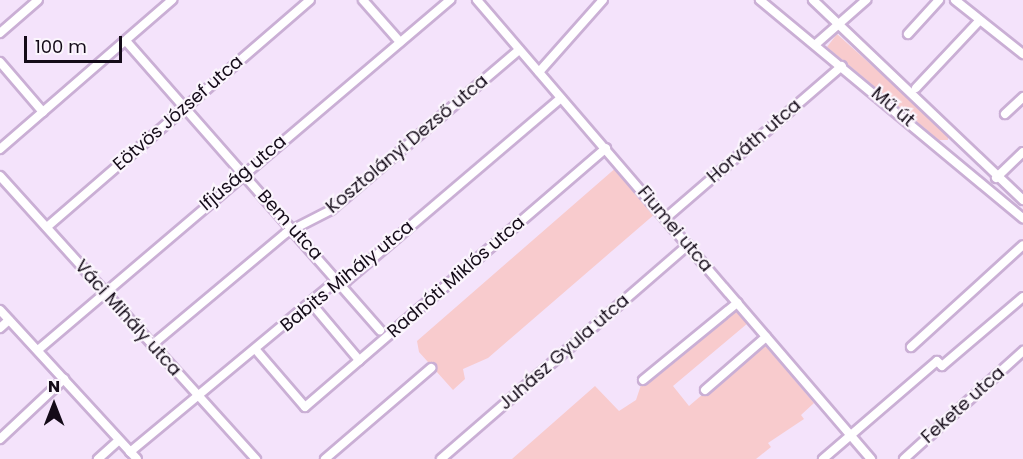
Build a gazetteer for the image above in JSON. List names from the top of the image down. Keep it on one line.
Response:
{"streets":{"street":["Mű út","Eötvös József utca","Horváth utca","Kosztolányi Dezső utca","Ifjúság utca","Bem utca","Fiumei utca","Babits Mihály utca","Radnóti Miklós utca","Váci Mihály utca","Juhász Gyula utca","Fekete utca"]},"crossings":[["Mű út","Horváth utca"],["Eötvös József utca","Bem utca"],["Eötvös József utca","Váci Mihály utca"],["Horváth utca","Fiumei utca"],["Kosztolányi Dezső utca","Bem utca"],["Kosztolányi Dezső utca","Fiumei utca"],["Kosztolányi Dezső utca","Váci Mihály utca"],["Ifjúság utca","Bem utca"],["Ifjúság utca","Váci Mihály utca"],["Bem utca","Babits Mihály utca"],["Fiumei utca","Babits Mihály utca"],["Fiumei utca","Radnóti Miklós utca"],["Fiumei utca","Juhász Gyula utca"],["Babits Mihály utca","Radnóti Miklós utca"],["Babits Mihály utca","Váci Mihály utca"]],"scale_bar":"100 m","north":"top"}
